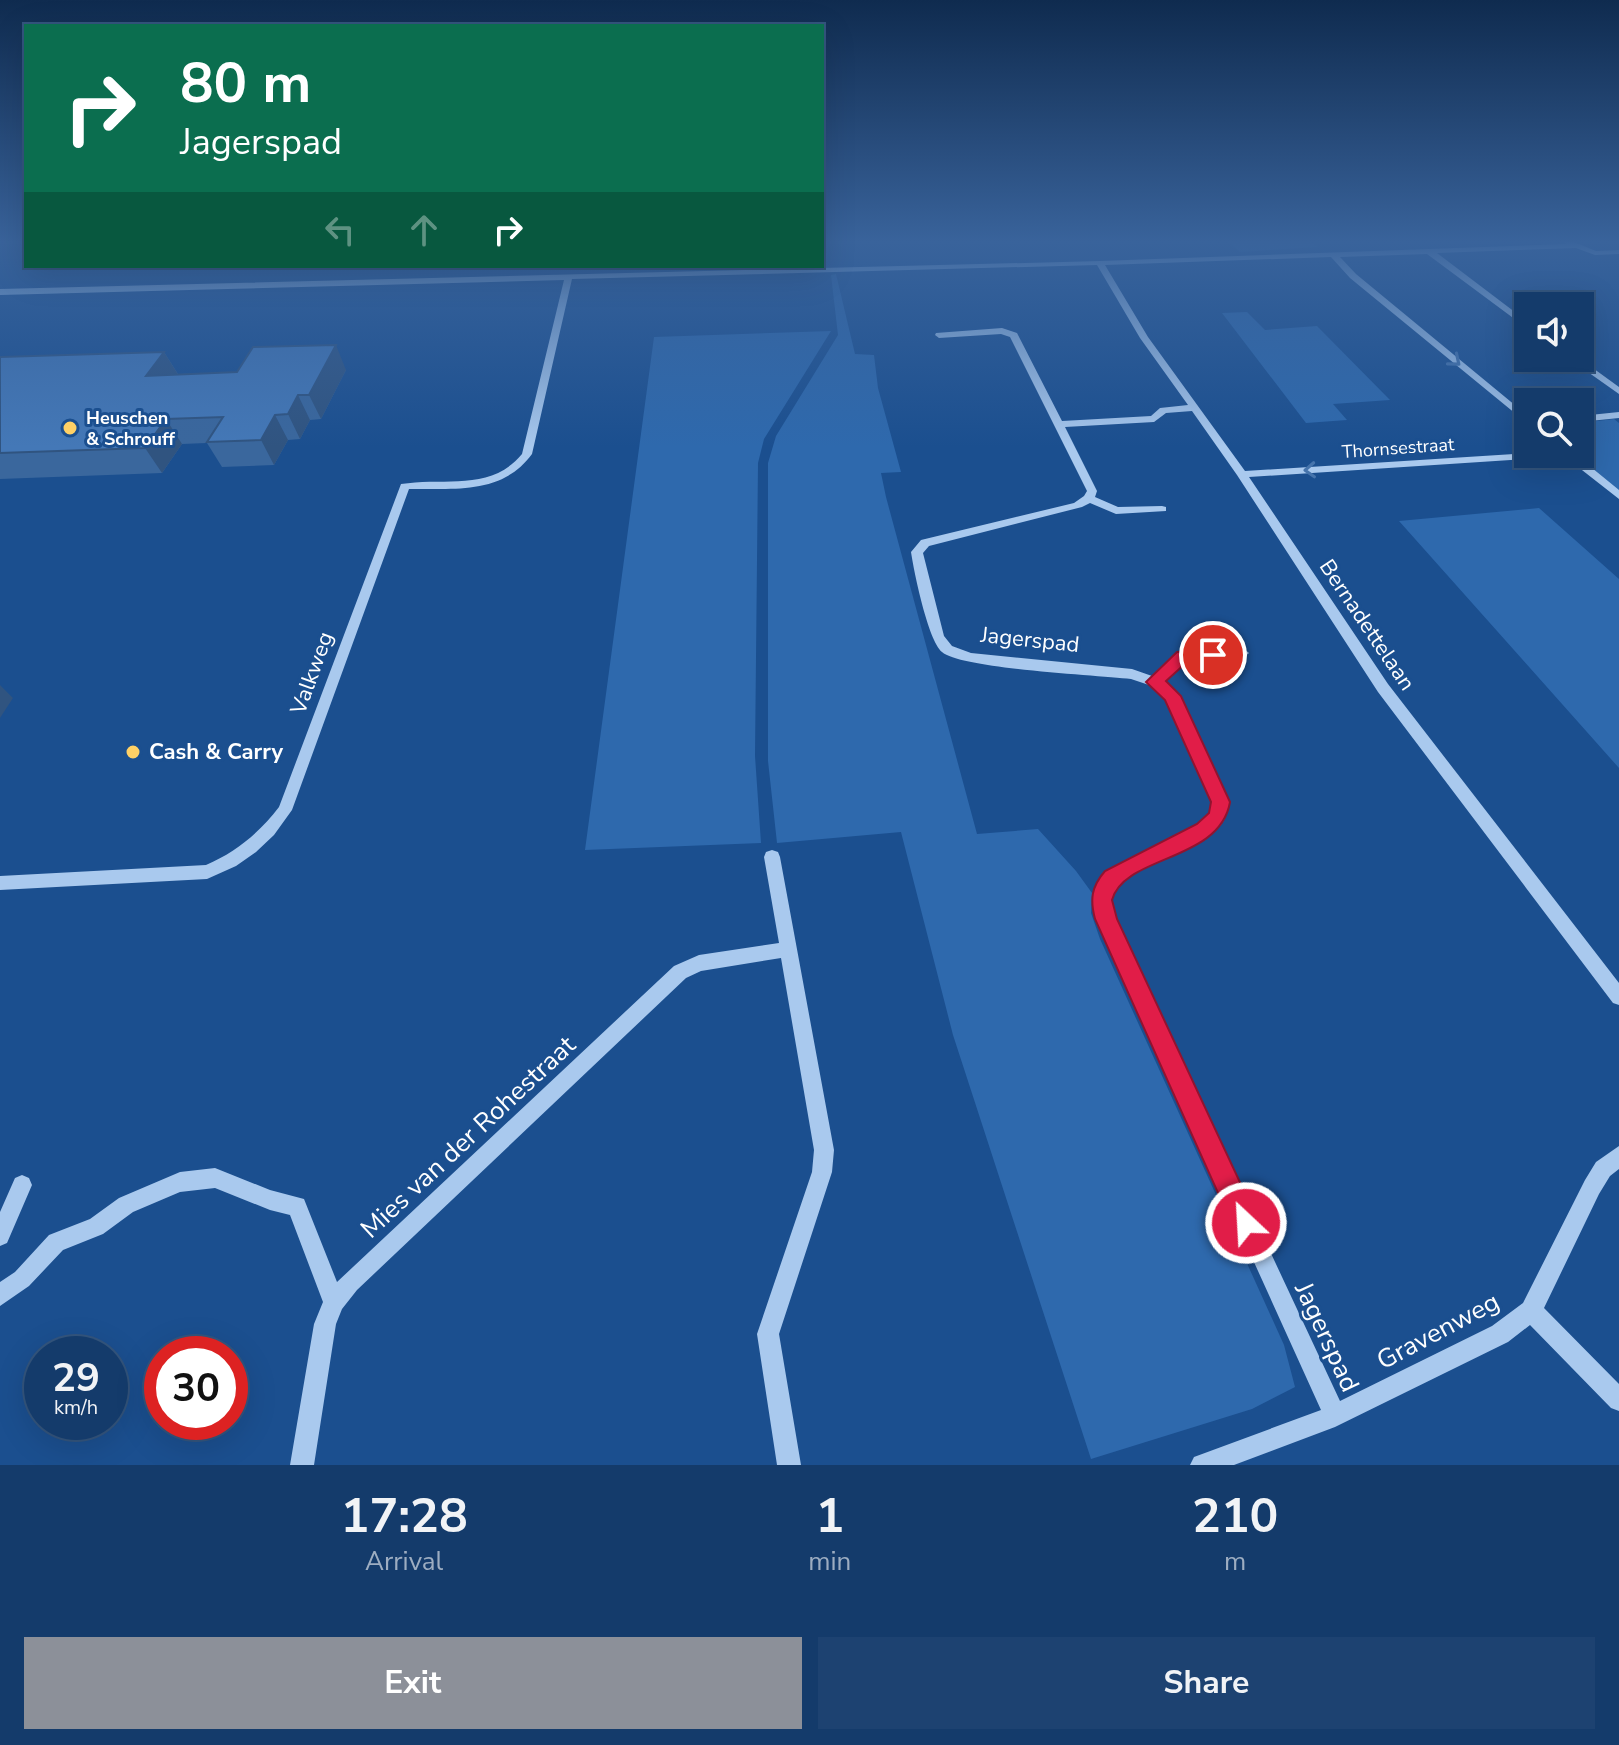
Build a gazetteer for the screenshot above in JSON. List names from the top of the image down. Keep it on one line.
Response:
{"streets":{"street":["Thornsestraat","Bernadettelaan","Jagerspad","Valkweg","Mies van der Rohestraat","Gravenweg"]},"crossings":[["Thornsestraat","Bernadettelaan"],["Jagerspad","Gravenweg"]],"one_way":["Thornsestraat"],"places":["Heuschen & Schrouff","Cash & Carry"],"page":{"turn":["80 m","Jagerspad"],"speed":"29 km/h","limit":"30","eta":["17:28","Arrival","1","min","210","m"],"buttons":["Exit","Share"]}}
